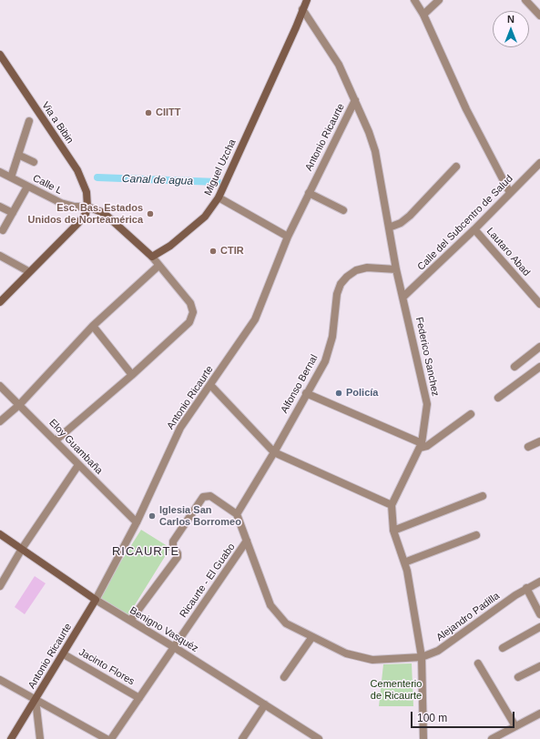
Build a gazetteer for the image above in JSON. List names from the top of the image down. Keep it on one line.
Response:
{"streets":{"main road":["Via a Bibin","Antonio Ricaurte","Miguel Uzcha","Benigno Vasquéz"],"street":["Calle L","Calle del Subcentro de Salud","Lautaro Abad","Federico Sanchez","Alfonso Bernal","Eloy Guambaña","Ricaurte - El Guabo","Alejandro Padilla","Jacinto Flores"]},"crossings":[["Via a Bibin","Calle L"],["Antonio Ricaurte","Federico Sanchez"],["Antonio Ricaurte","Eloy Guambaña"],["Antonio Ricaurte","Benigno Vasquéz"],["Antonio Ricaurte","Jacinto Flores"],["Miguel Uzcha","Federico Sanchez"],["Calle del Subcentro de Salud","Lautaro Abad"],["Calle del Subcentro de Salud","Federico Sanchez"],["Federico Sanchez","Alfonso Bernal"],["Ricaurte - El Guabo","Alejandro Padilla"],["Ricaurte - El Guabo","Benigno Vasquéz"],["Ricaurte - El Guabo","Jacinto Flores"]],"districts":["RICAURTE"],"water":["Canal de agua"],"parks":["Cementerio de Ricaurte"],"places":["CIITT","Esc. Bas. Estados Unidos de Norteamérica","CTIR","Policía","Iglesia San Carlos Borromeo"],"scale_bar":"100 m","north":"top"}
